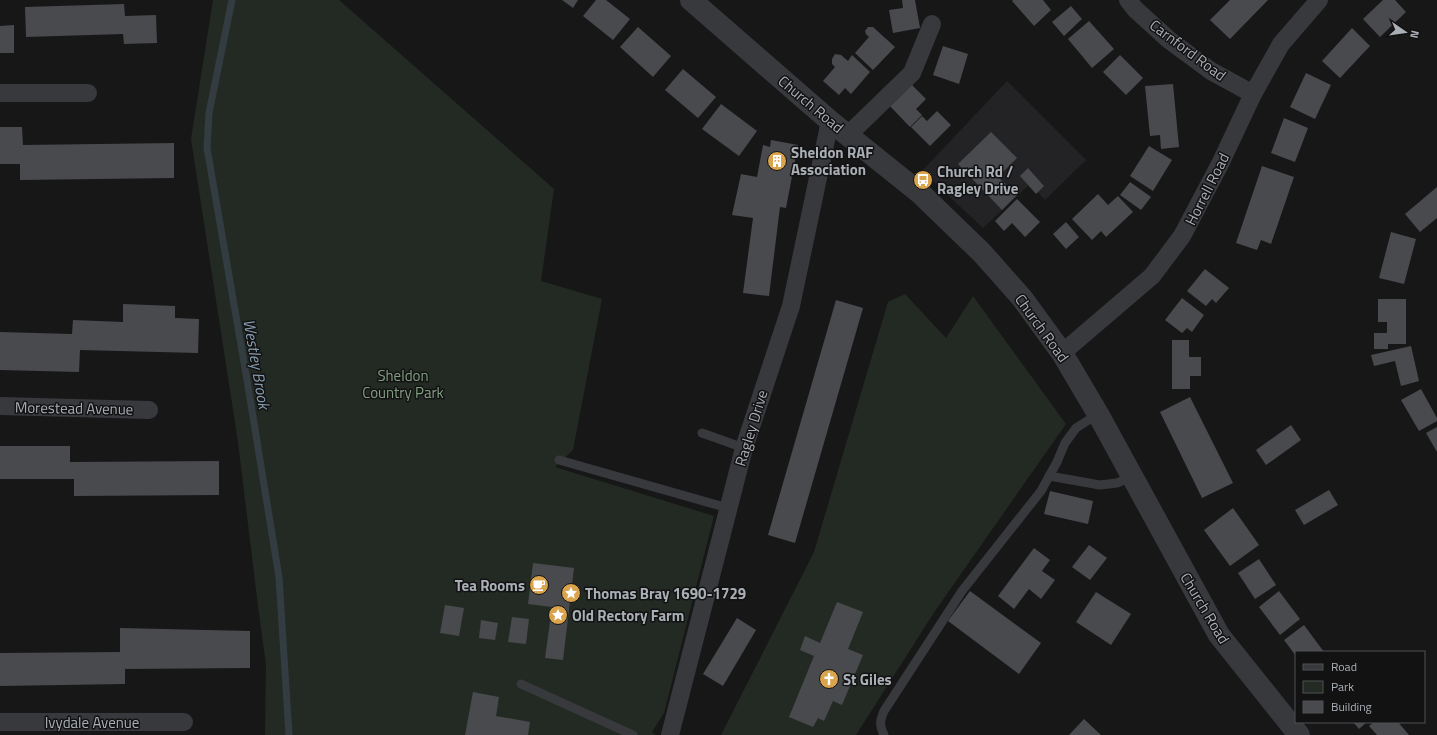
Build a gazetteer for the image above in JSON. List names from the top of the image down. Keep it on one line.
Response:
{"streets":{"street":["Carnford Road","Church Road","Horrell Road","Morestead Avenue","Ragley Drive","Ivydale Avenue"]},"crossings":[["Carnford Road","Horrell Road"],["Church Road","Horrell Road"],["Church Road","Ragley Drive"]],"water":["Westley Brook"],"parks":["Sheldon Country Park"],"places":{"building":["Sheldon RAF Association"],"bus stop":["Church Rd / Ragley Drive"],"cafe":["Tea Rooms"],"place":["Thomas Bray 1690-1729","Old Rectory Farm"],"church":["St Giles"]},"legend":["Road","Park","Building"],"north":"right"}
